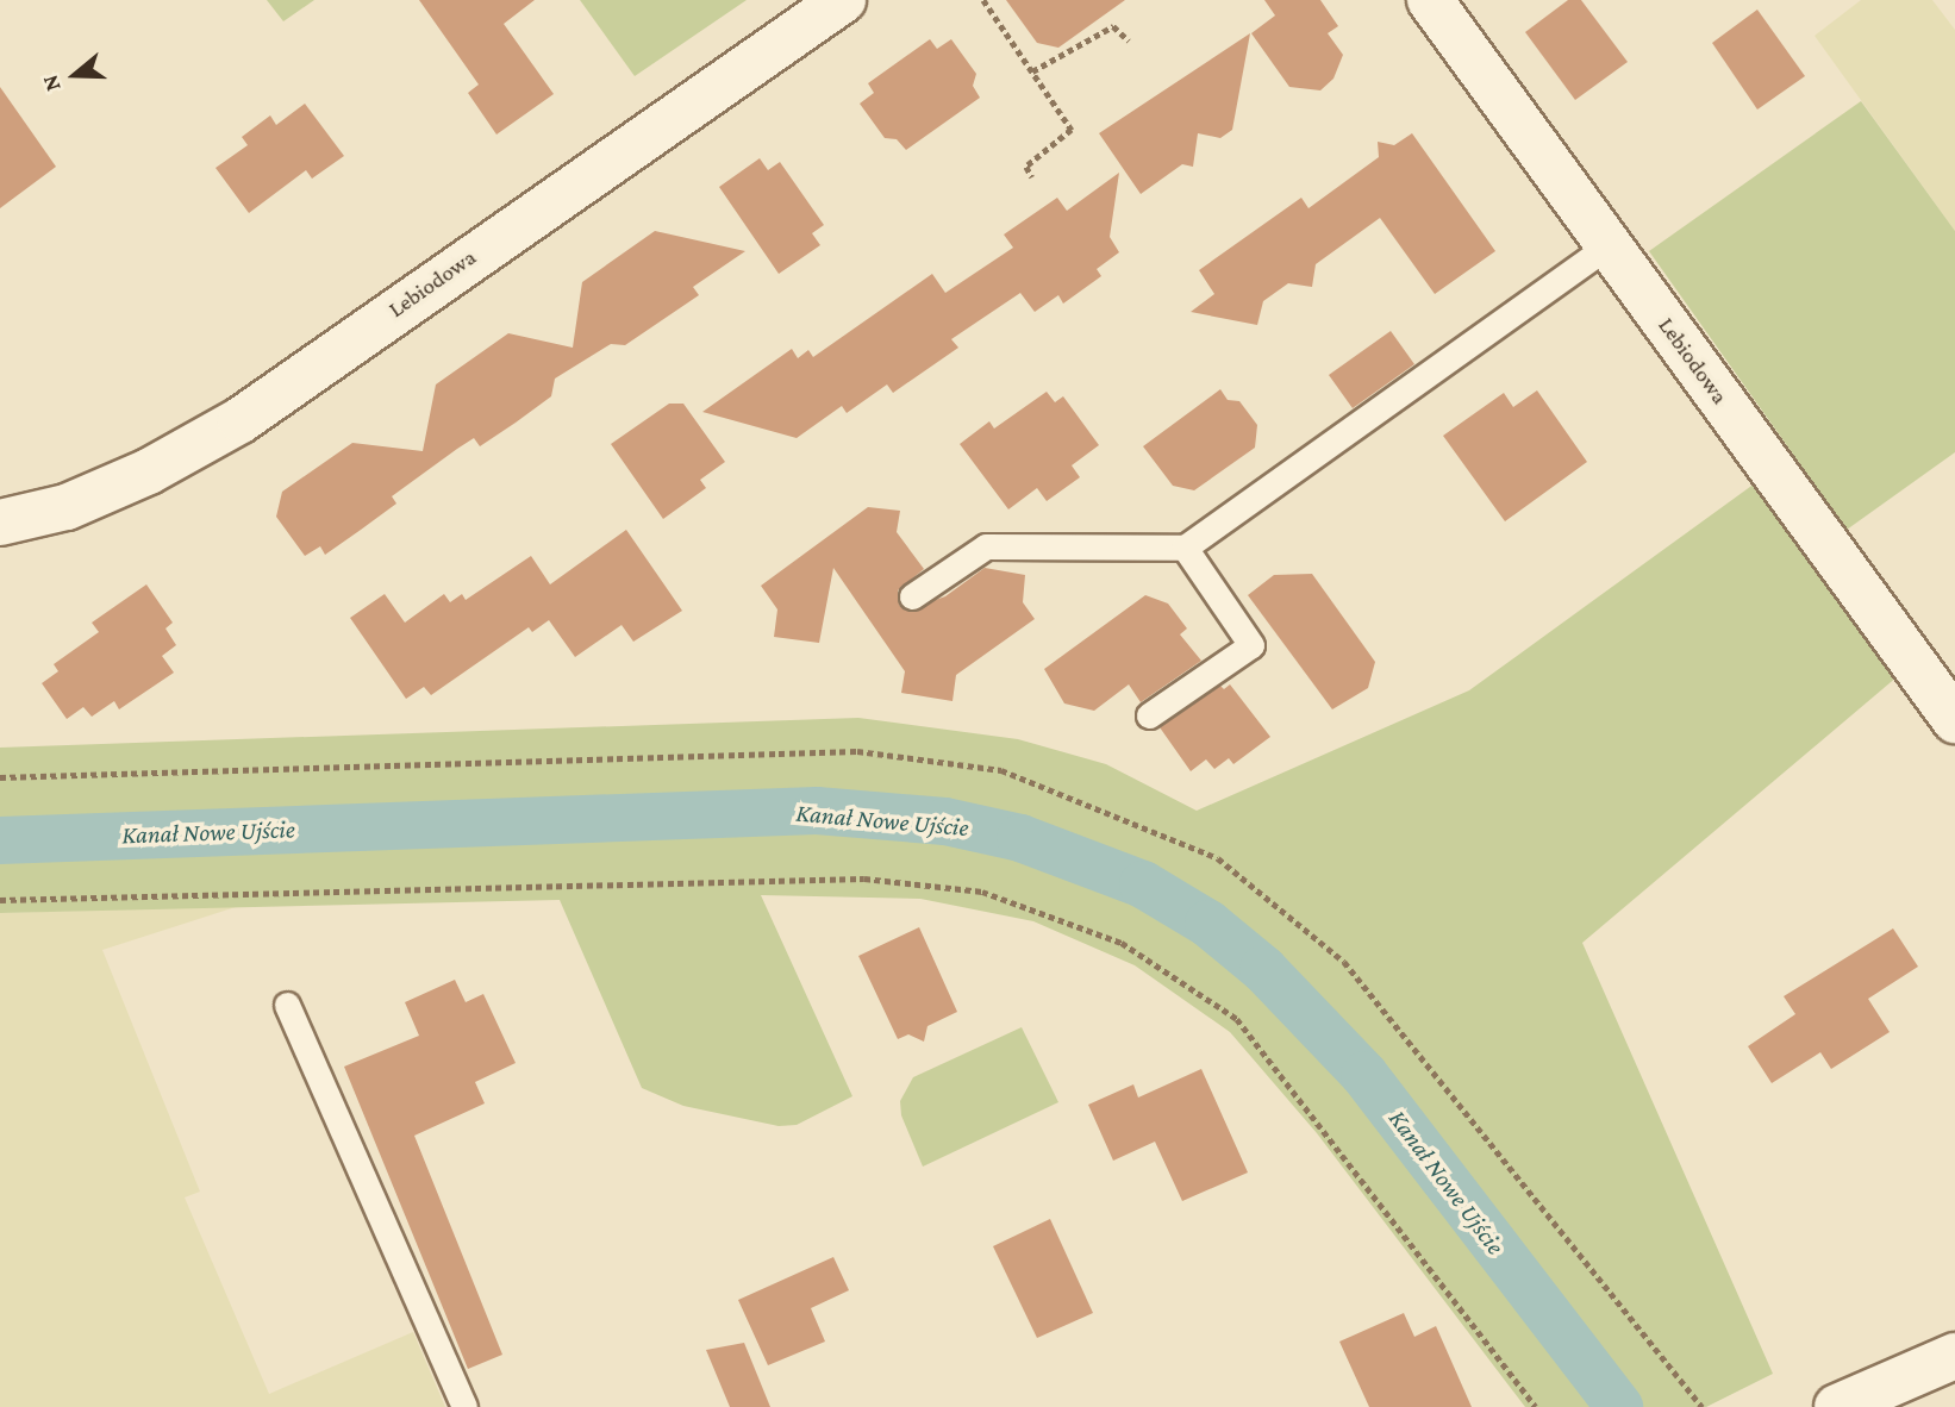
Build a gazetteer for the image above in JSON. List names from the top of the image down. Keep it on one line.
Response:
{"streets":{"street":["Lebiodowa"]},"water":["Kanał Nowe Ujście"],"north":"left"}
